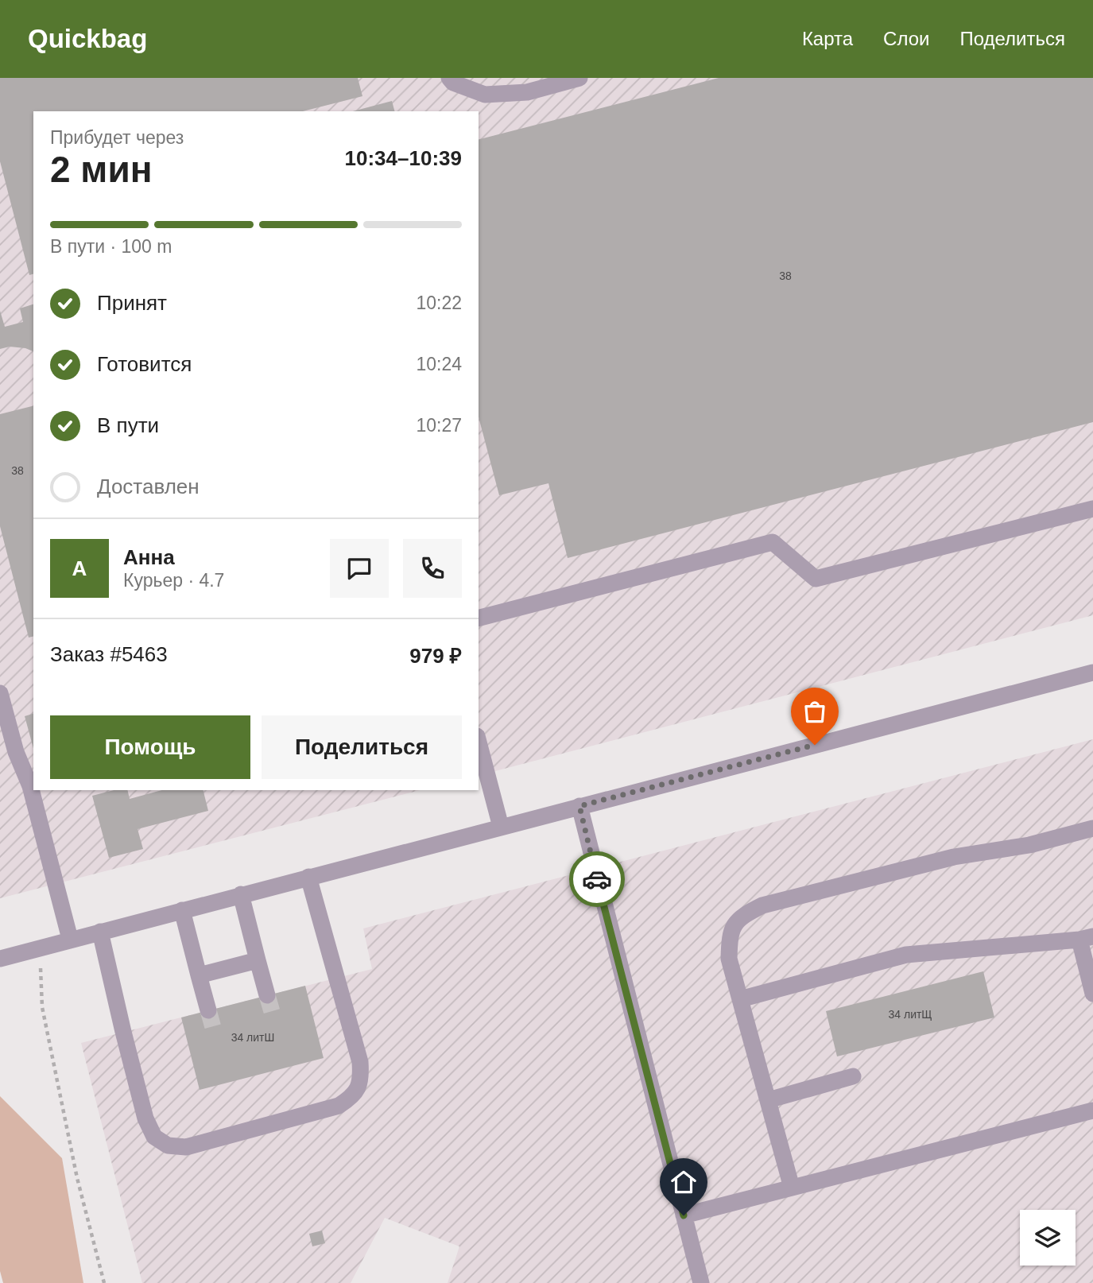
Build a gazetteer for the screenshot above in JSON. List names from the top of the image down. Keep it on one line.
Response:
{"house_numbers":["38","38","34 литЩ","34 литШ"],"page":{"header":"Quickbag","nav":["Карта","Слои","Поделиться"],"heading":["2 мин","Прибудет через","10:34–10:39"],"panel":["Анна","Курьер · 4.7","Заказ #5463","979 ₽"],"bar":"В пути · 100 m","list":[["Принят","10:22"],["Готовится","10:24"],["В пути","10:27"],"Доставлен"],"round":"А","buttons":["Помощь","Поделиться"]}}
